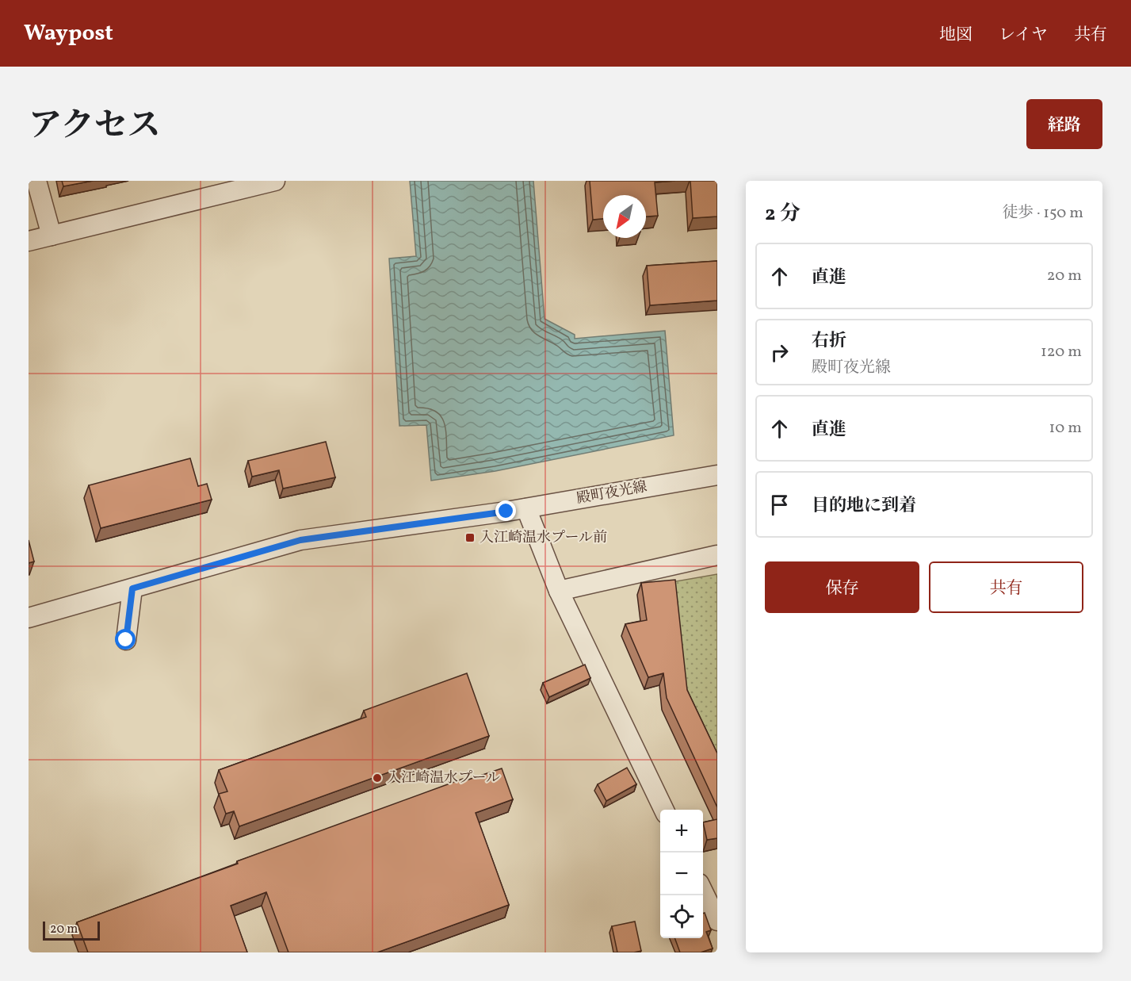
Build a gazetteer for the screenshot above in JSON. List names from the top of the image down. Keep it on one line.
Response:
{"streets":{"street":["殿町夜光線"]},"places":{"transit":["入江崎温水プール前"],"other":["入江崎温水プール"]},"scale_bar":"20 m","north":"bottom left","page":{"header":"Waypost","nav":["地図","レイヤ","共有"],"title":"アクセス","buttons":["経路",["保存","共有"]],"heading":["2 分","徒歩 · 150 m"],"list":[["直進","20 m"],["右折","殿町夜光線","120 m"],["直進","10 m"],"目的地に到着"],"map_buttons":["+","−"],"scale":"20 m"}}
